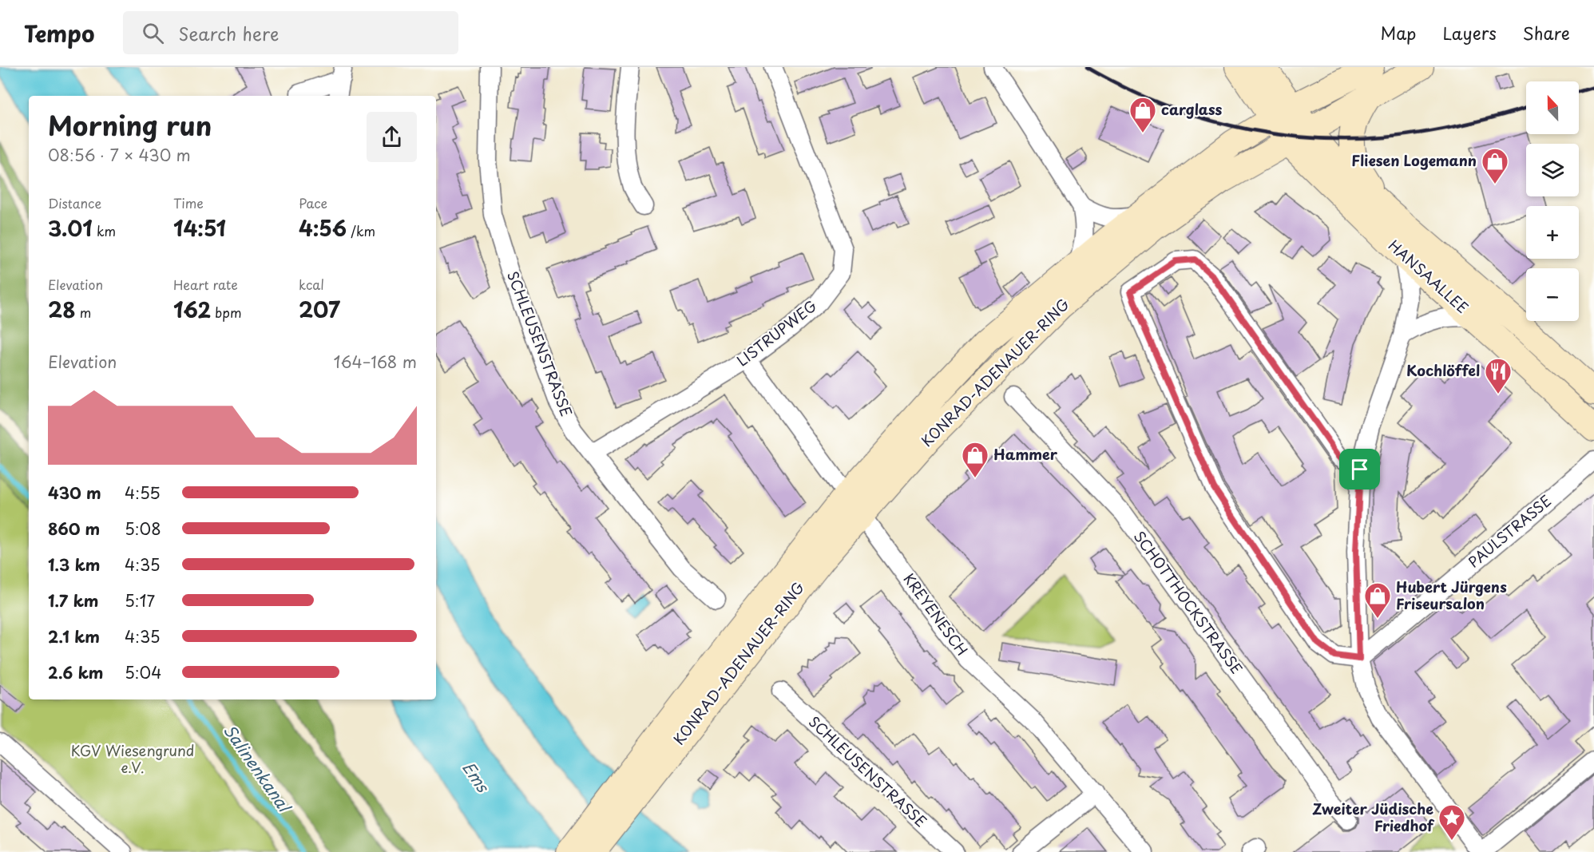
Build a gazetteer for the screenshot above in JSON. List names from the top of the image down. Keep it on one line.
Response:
{"streets":{"main road":["HANSAALLEE","KONRAD-ADENAUER-RING"],"street":["LISTRUPWEG","SCHLEUSENSTRASSE","PAULSTRASSE","SCHOTTHOCKSTRASSE","KREYENESCH"]},"crossings":[["HANSAALLEE","KONRAD-ADENAUER-RING"],["LISTRUPWEG","SCHLEUSENSTRASSE"],["LISTRUPWEG","KREYENESCH"],["KONRAD-ADENAUER-RING","KREYENESCH"]],"water":["Salinenkanal","Ems"],"parks":["KGV Wiesengrund e.V."],"places":{"shop":["carglass","Fliesen Logemann","Hammer","Hubert Jürgens Friseursalon"],"restaurant":["Kochlöffel"],"place":["Zweiter Jüdische Friedhof"]},"north":"top","page":{"header":"Tempo","search":"Search here","nav":["Map","Layers","Share"],"map_buttons":["+","−"],"heading":["Morning run","08:56 · 7 × 430 m"],"stats":[["Distance","3.01 km"],["Time","14:51"],["Pace","4:56 /km"],["Elevation","28 m"],["Heart rate","162 bpm"],["kcal","207"]],"chart":["Elevation","164–168 m"],"list":[{"name":"430 m","note":"4:55"},{"name":"860 m","note":"5:08"},{"name":"1.3 km","note":"4:35"},{"name":"1.7 km","note":"5:17"},{"name":"2.1 km","note":"4:35"},{"name":"2.6 km","note":"5:04"}]}}
